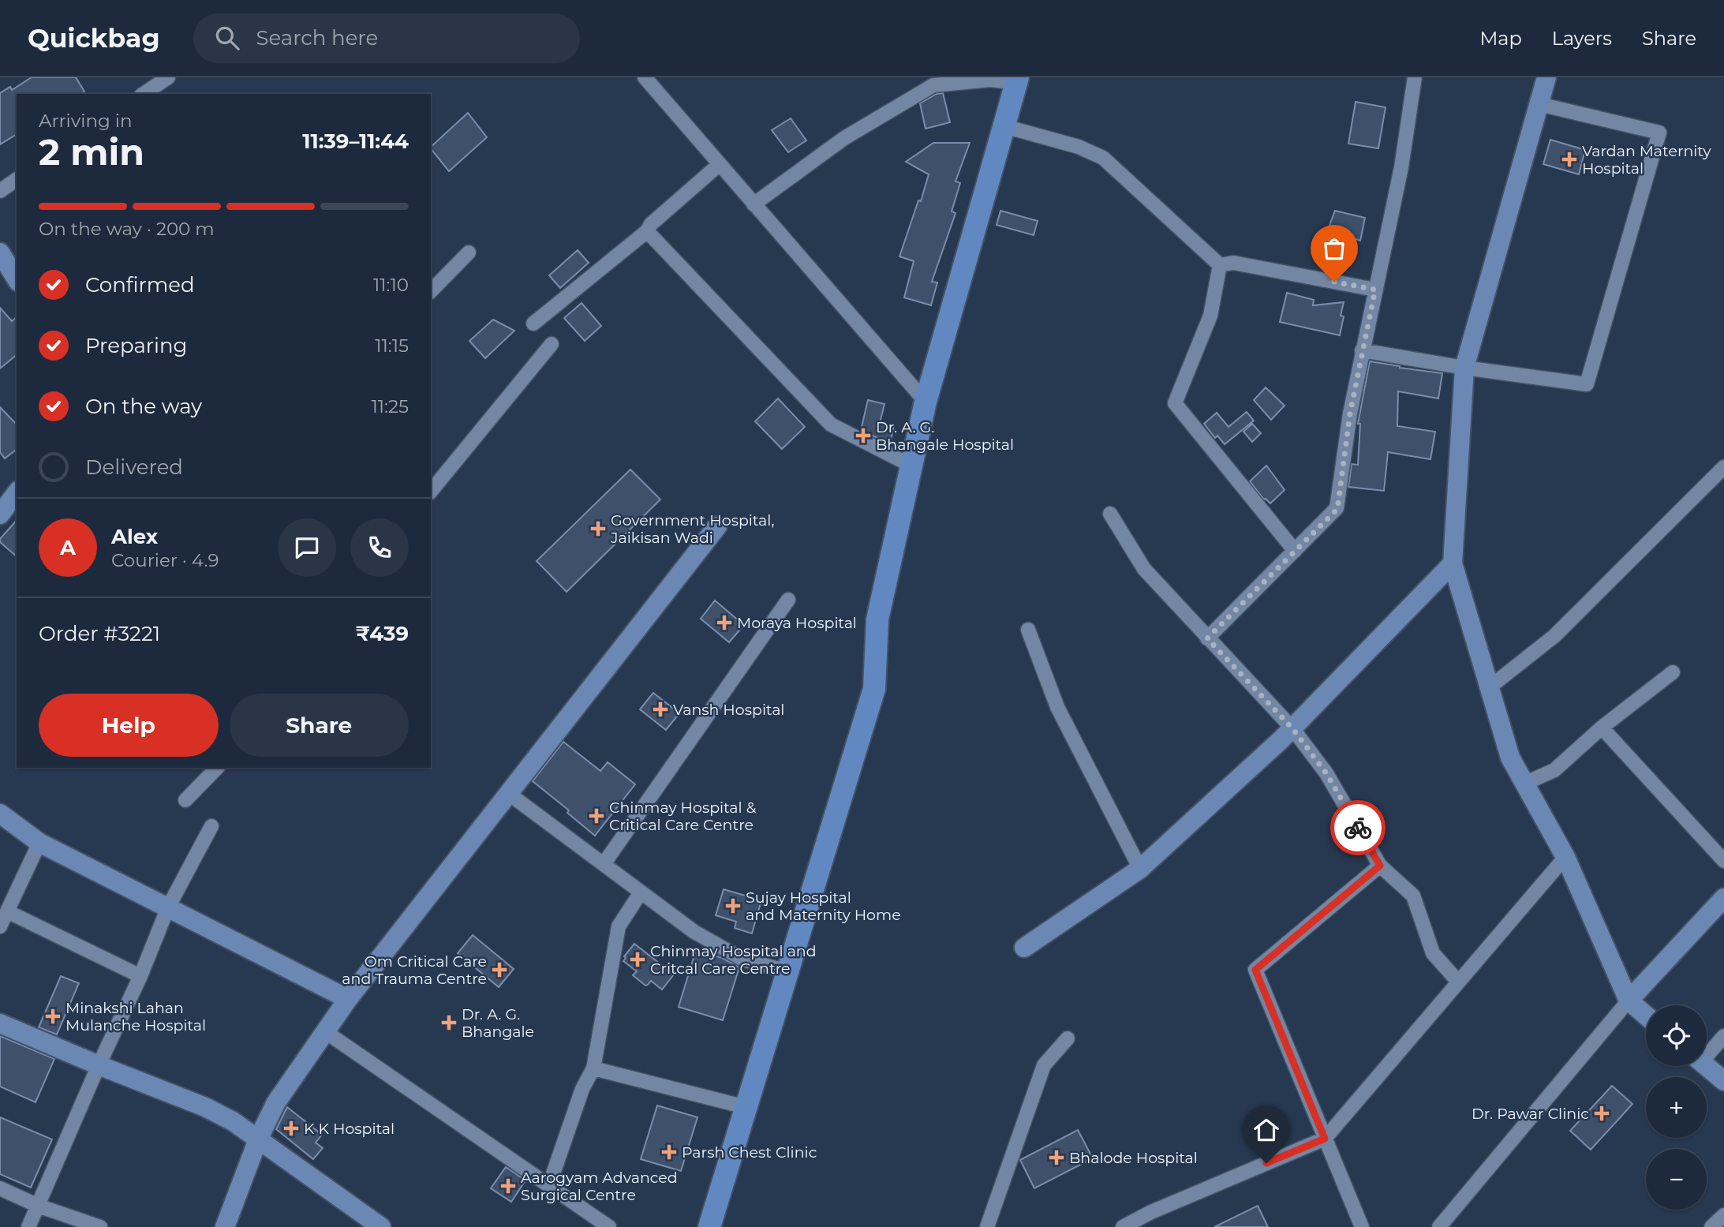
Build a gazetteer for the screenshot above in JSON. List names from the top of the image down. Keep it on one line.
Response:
{"places":{"health":["Vardan Maternity Hospital","Dr. A. G. Bhangale Hospital","Government Hospital, Jaikisan Wadi","Moraya Hospital","Vansh Hospital","Chinmay Hospital & Critical Care Centre","Sujay Hospital and Maternity Home","Chinmay Hospital and Critcal Care Centre","Om Critical Care and Trauma Centre","Minakshi Lahan Mulanche Hospital","Dr. A. G. Bhangale","Dr. Pawar Clinic","K K Hospital","Parsh Chest Clinic","Bhalode Hospital","Aarogyam Advanced Surgical Centre"]},"page":{"header":"Quickbag","search":"Search here","nav":["Map","Layers","Share"],"heading":["2 min","Arriving in","11:39–11:44"],"panel":["Alex","Courier · 4.9","Order #3221","₹439"],"bar":"On the way · 200 m","list":[["Confirmed","11:10"],["Preparing","11:15"],["On the way","11:25"],"Delivered"],"round":"A","buttons":["Help","Share"],"map_buttons":["+","−"]}}
